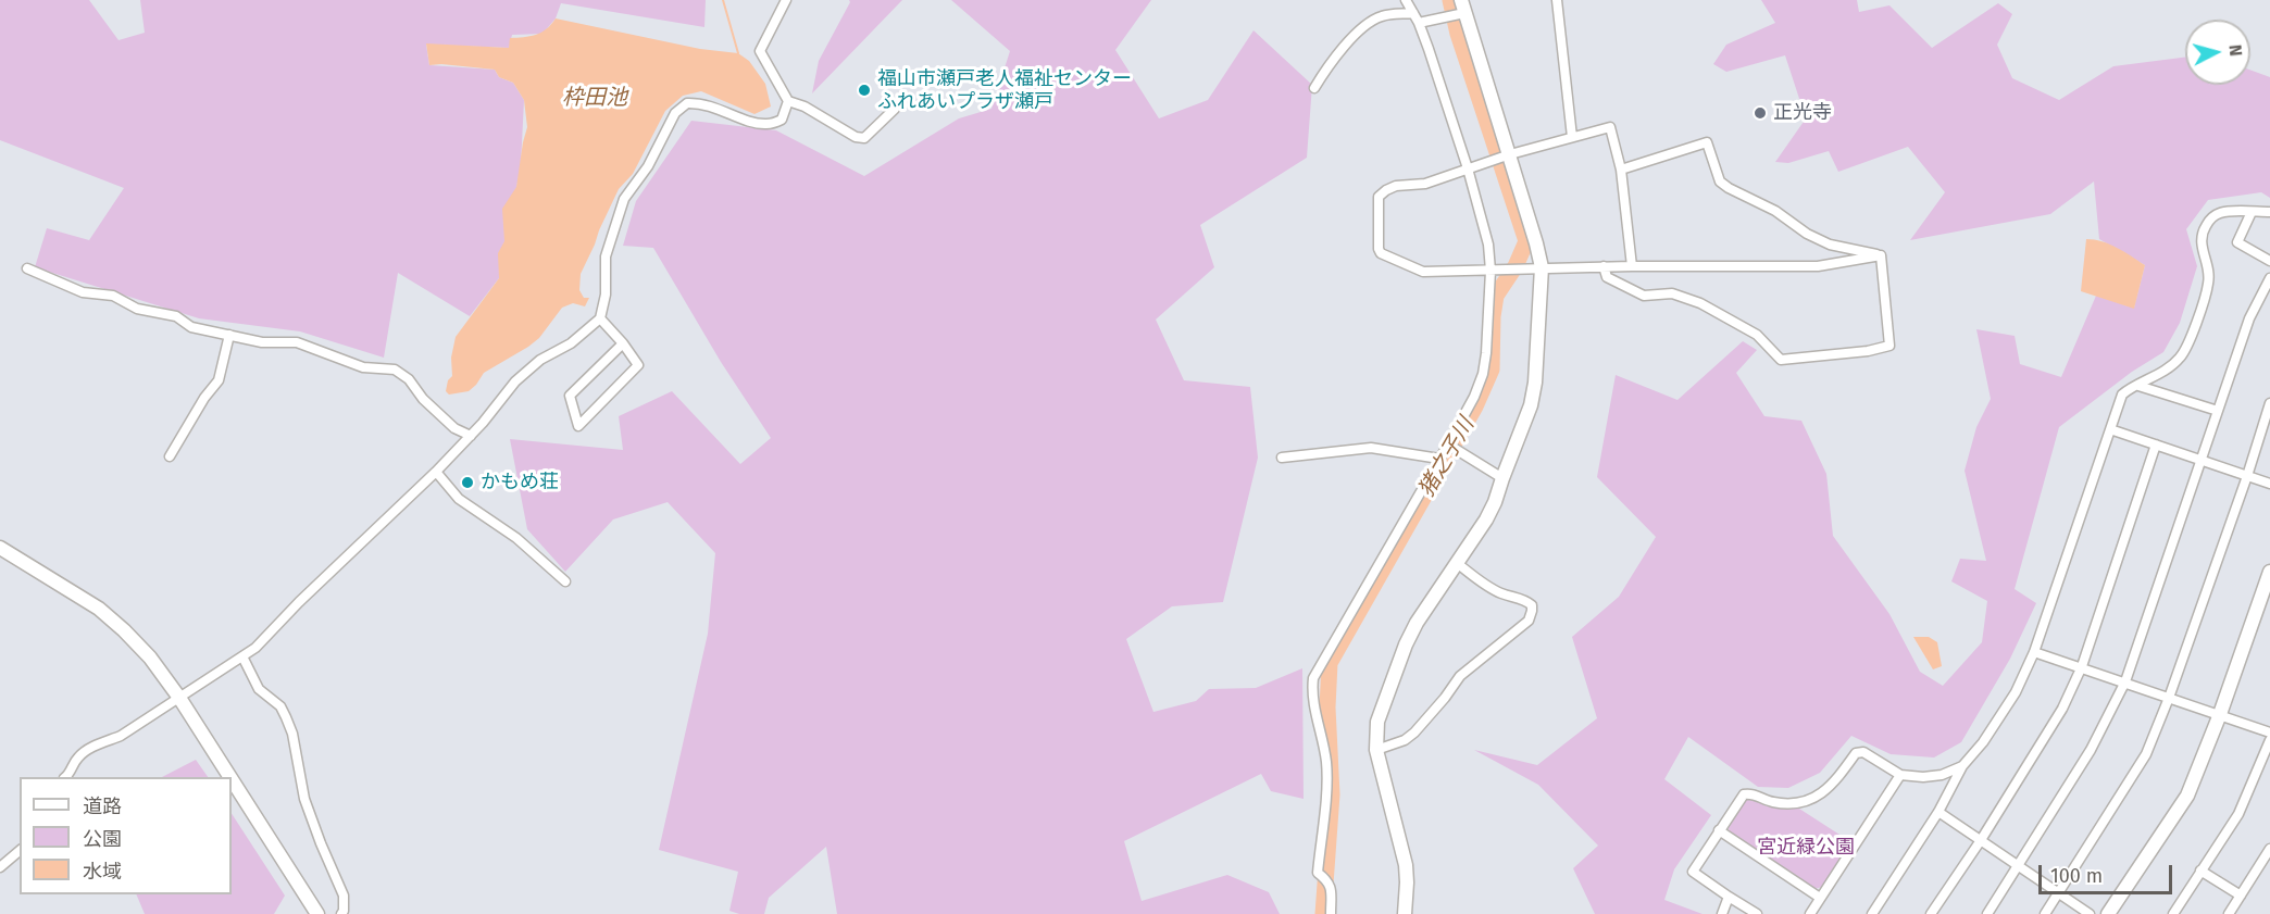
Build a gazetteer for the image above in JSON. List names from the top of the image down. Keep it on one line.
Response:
{"water":["枠田池","猪之子川"],"parks":["宮近緑公園"],"places":["福山市瀬戸老人福祉センター ふれあいプラザ瀬戸","正光寺","かもめ荘"],"legend":["道路","公園","水域"],"scale_bar":"100 m","north":"right"}
